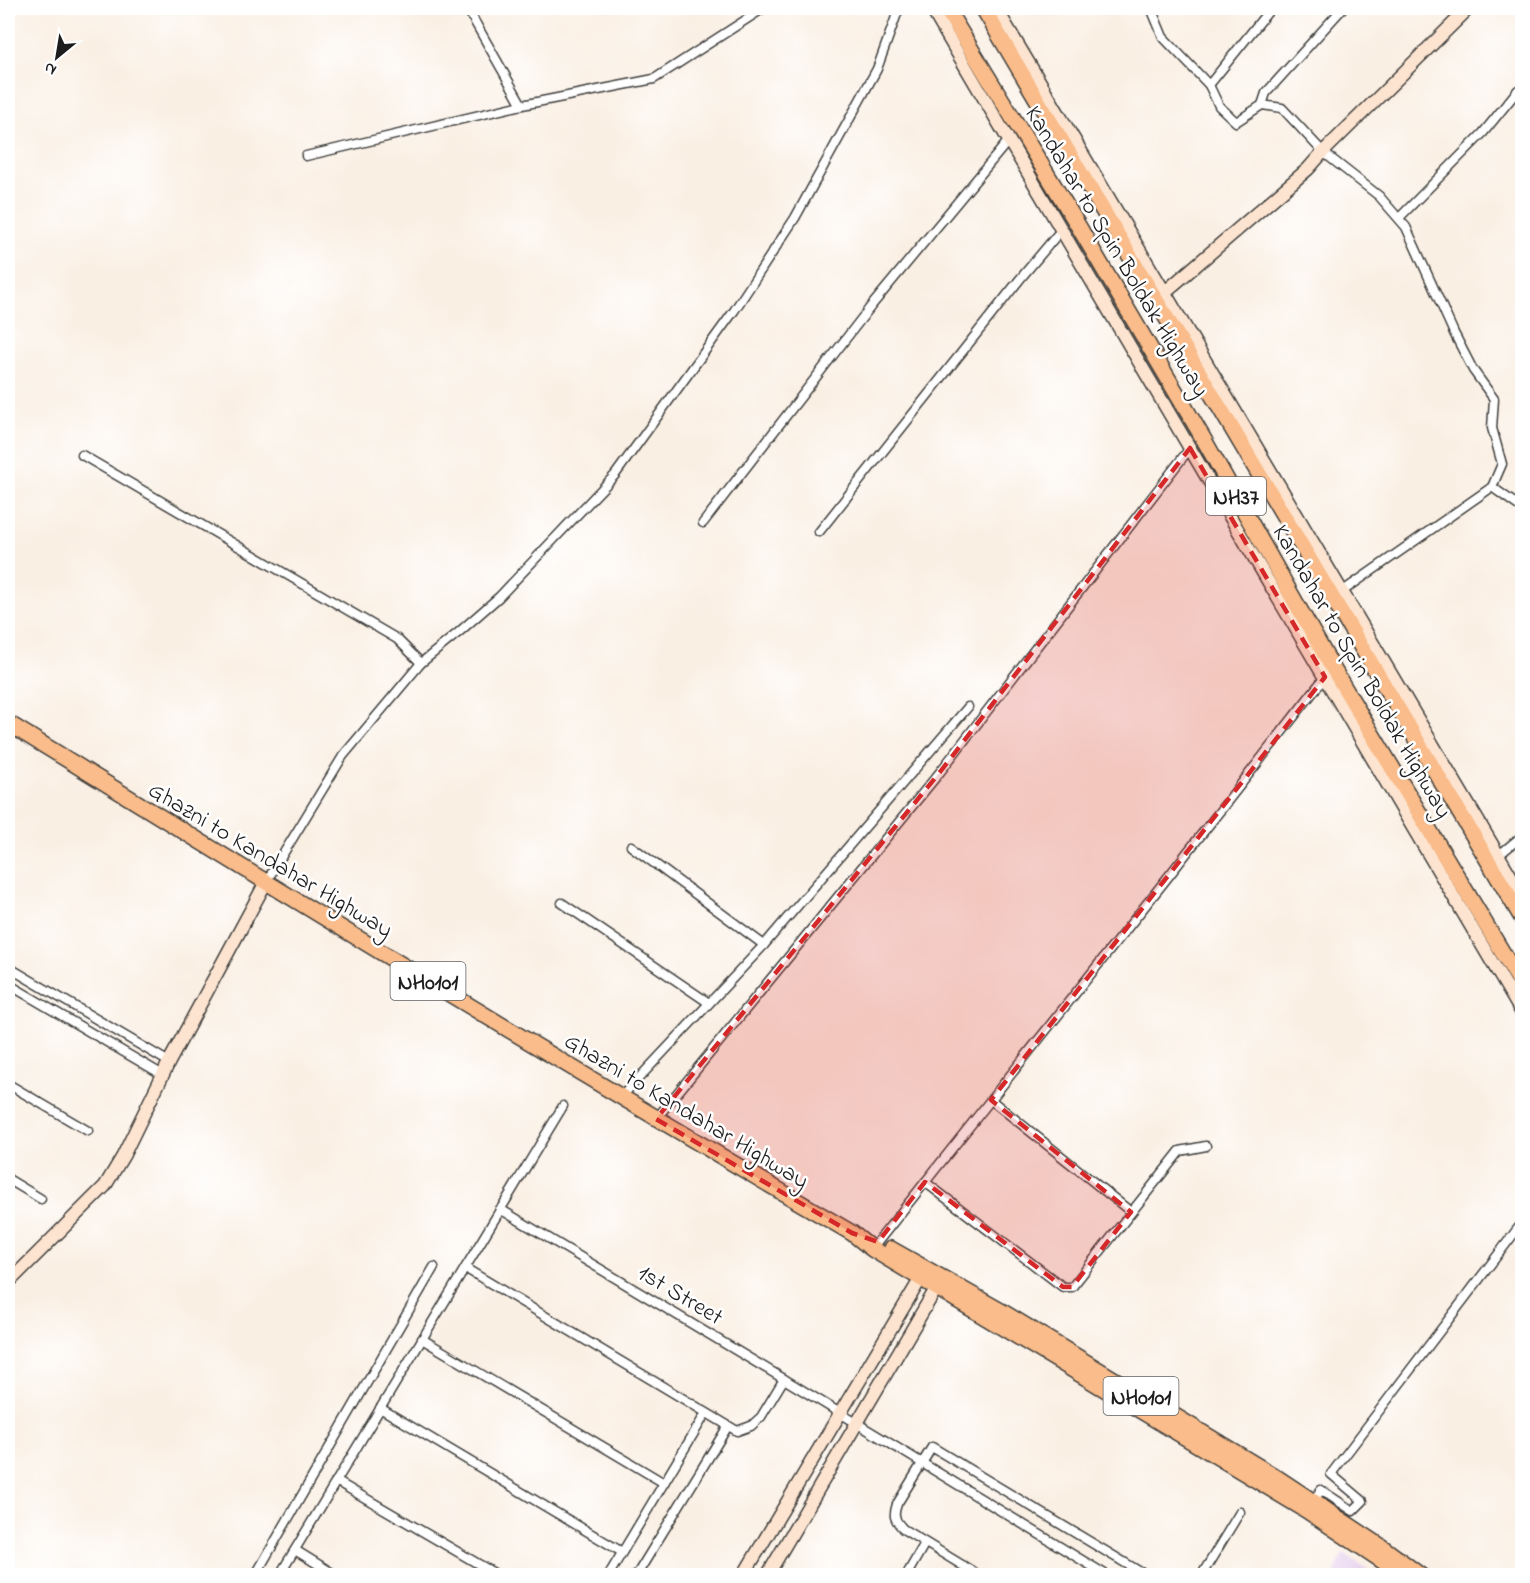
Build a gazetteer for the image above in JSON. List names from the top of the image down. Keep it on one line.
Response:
{"streets":{"highway":["Kandahar to Spin Boldak Highway","NH37","Ghazni to Kandahar Highway","NH0101"],"street":["1st Street"]},"north":"bottom left"}
